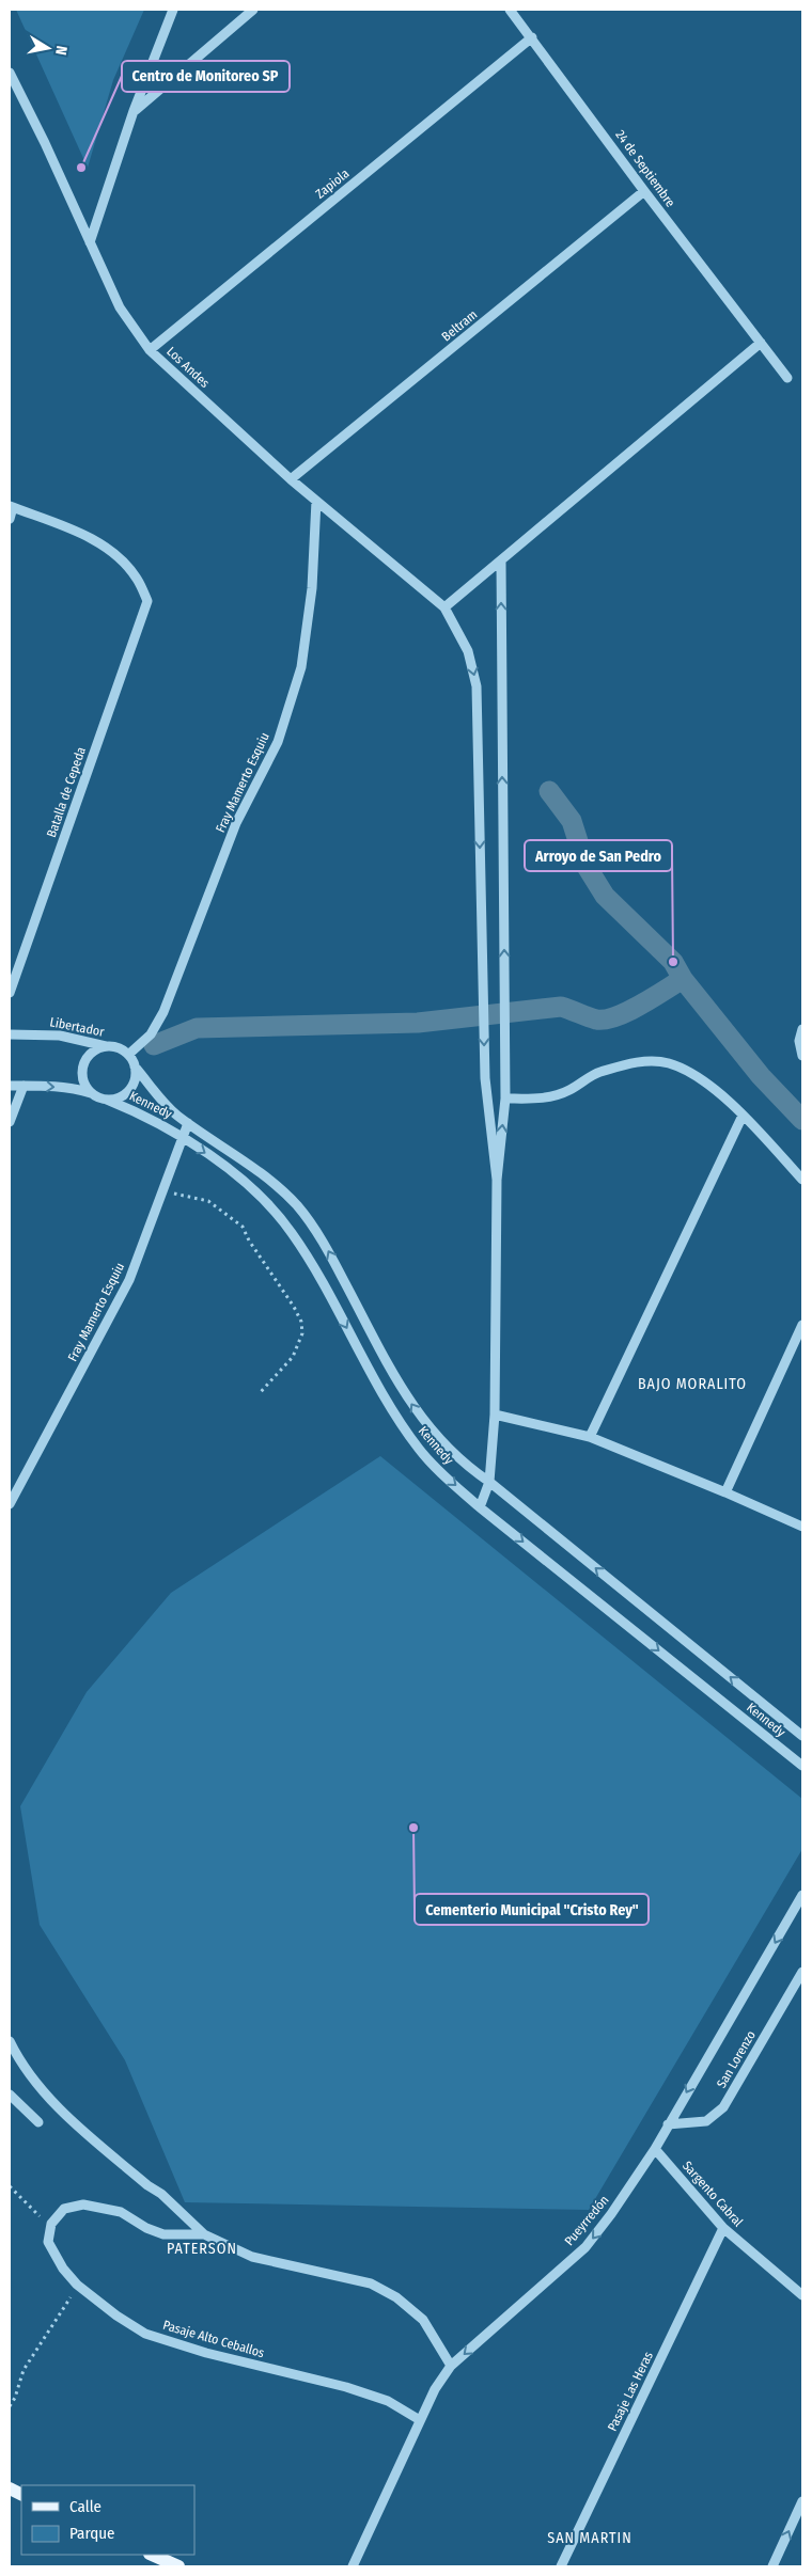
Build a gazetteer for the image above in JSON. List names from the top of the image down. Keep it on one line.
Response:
{"streets":{"street":["24 de Septiembre","Zapiola","Beltram","Los Andes","Fray Mamerto Esquiu","Batalla de Cepeda","Libertador","Kennedy","San Lorenzo","Sargento Cabral","Pueyrredón","Pasaje Alto Ceballos","Pasaje Las Heras"]},"crossings":[["24 de Septiembre","Zapiola"],["24 de Septiembre","Beltram"],["Zapiola","Los Andes"],["Beltram","Los Andes"],["Los Andes","Fray Mamerto Esquiu"],["Fray Mamerto Esquiu","Libertador"],["Fray Mamerto Esquiu","Kennedy"],["Libertador","Kennedy"],["San Lorenzo","Pueyrredón"],["Sargento Cabral","Pueyrredón"],["Sargento Cabral","Pasaje Las Heras"],["Pueyrredón","Pasaje Alto Ceballos"]],"one_way":["Pueyrredón"],"districts":["BAJO MORALITO","PATERSON","SAN MARTIN"],"places":["Centro de Monitoreo SP","Arroyo de San Pedro","Cementerio Municipal \"Cristo Rey\""],"legend":["Calle","Parque"],"north":"right"}
